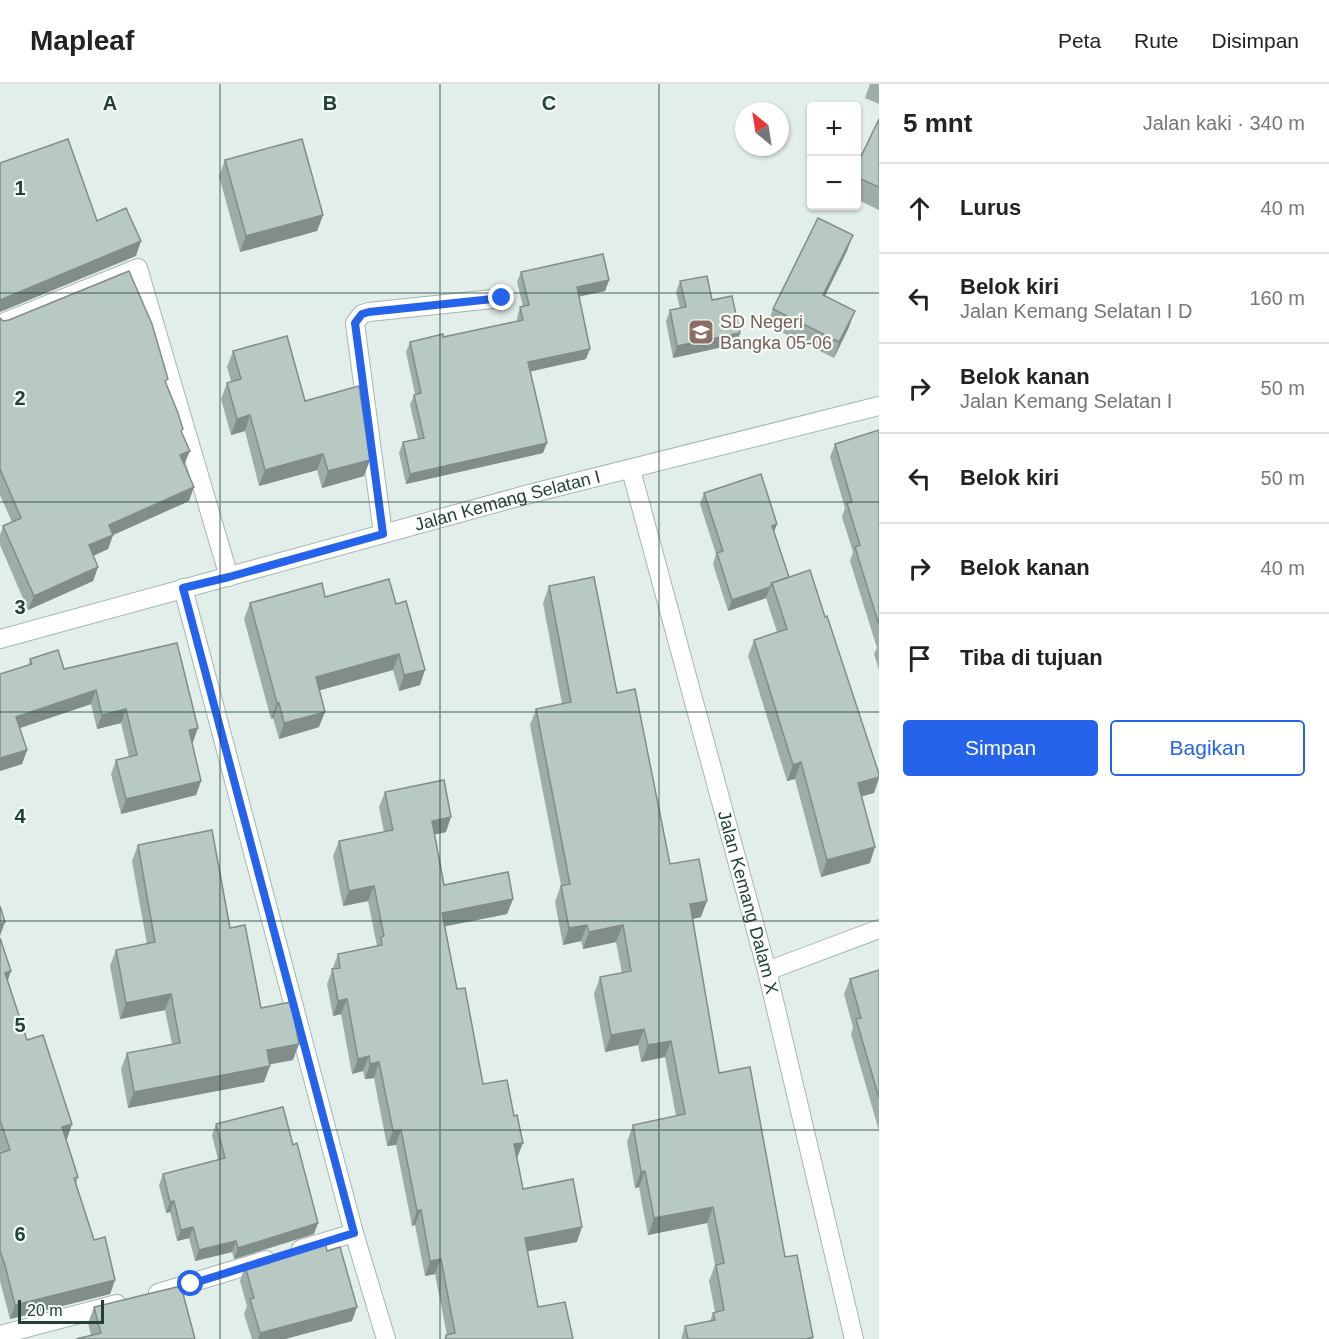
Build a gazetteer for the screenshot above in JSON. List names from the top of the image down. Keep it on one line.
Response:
{"streets":{"street":["Jalan Kemang Selatan I","Jalan Kemang Dalam X"]},"crossings":[["Jalan Kemang Selatan I","Jalan Kemang Dalam X"]],"places":{"school or university":["SD Negeri Bangka 05-06"]},"scale_bar":"20 m","north":"top left","page":{"header":"Mapleaf","nav":["Peta","Rute","Disimpan"],"heading":["5 mnt","Jalan kaki · 340 m"],"map_buttons":["+","−"],"list":[["Lurus","40 m"],["Belok kiri","Jalan Kemang Selatan I D","160 m"],["Belok kanan","Jalan Kemang Selatan I","50 m"],["Belok kiri","50 m"],["Belok kanan","40 m"],"Tiba di tujuan"],"buttons":["Simpan","Bagikan"],"scale":"20 m"},"grid":{"columns":["A","B","C"],"rows":["1","2","3","4","5","6"]}}
